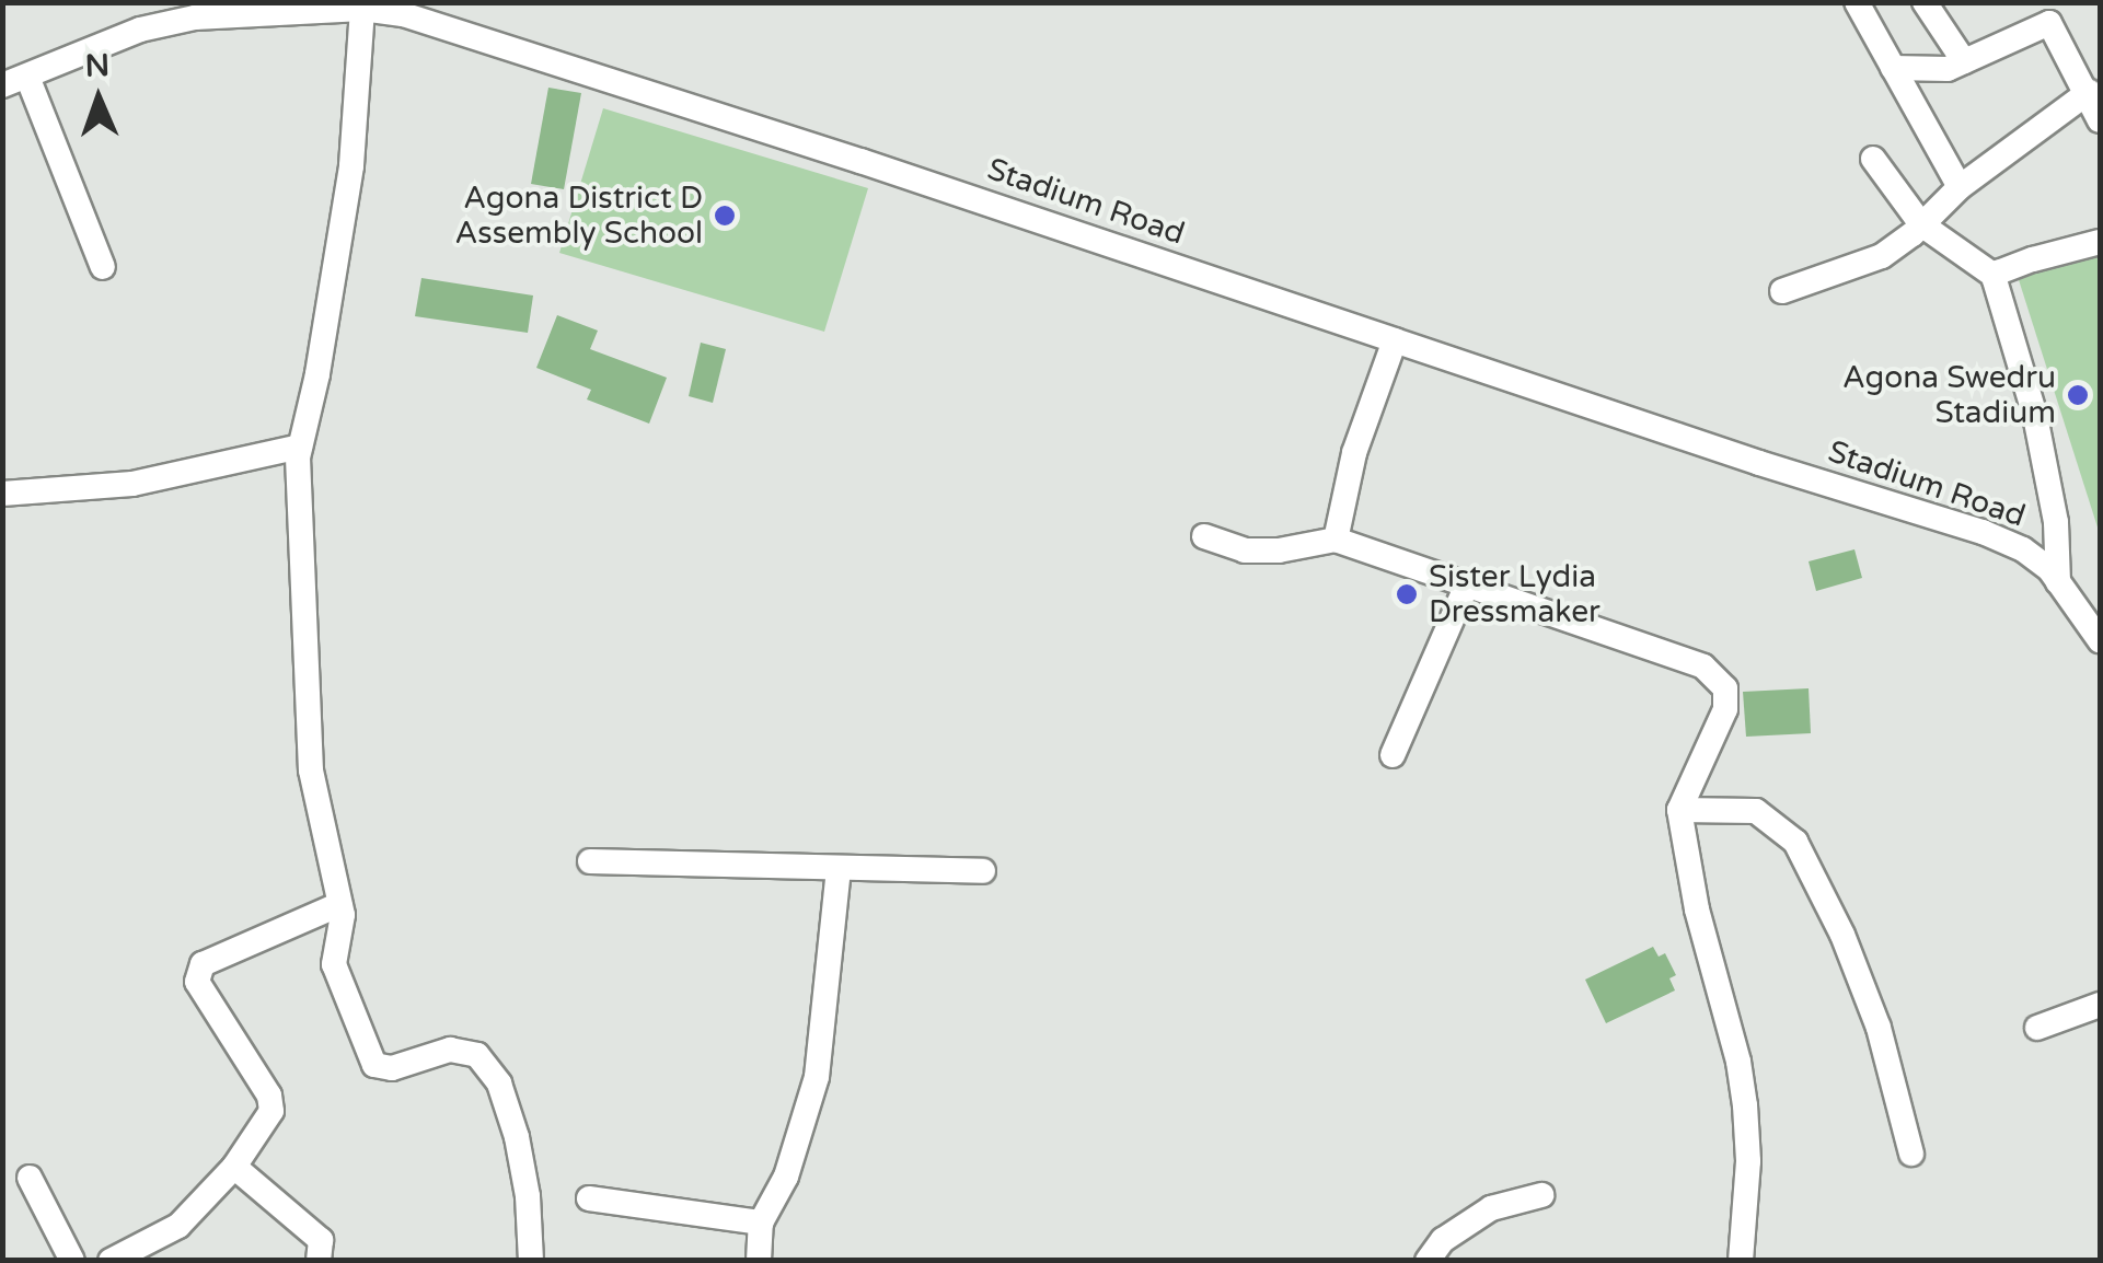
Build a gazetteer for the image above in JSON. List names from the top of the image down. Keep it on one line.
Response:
{"streets":{"street":["Stadium Road"]},"places":["Agona District D Assembly School","Agona Swedru Stadium","Sister Lydia Dressmaker"],"north":"top"}
